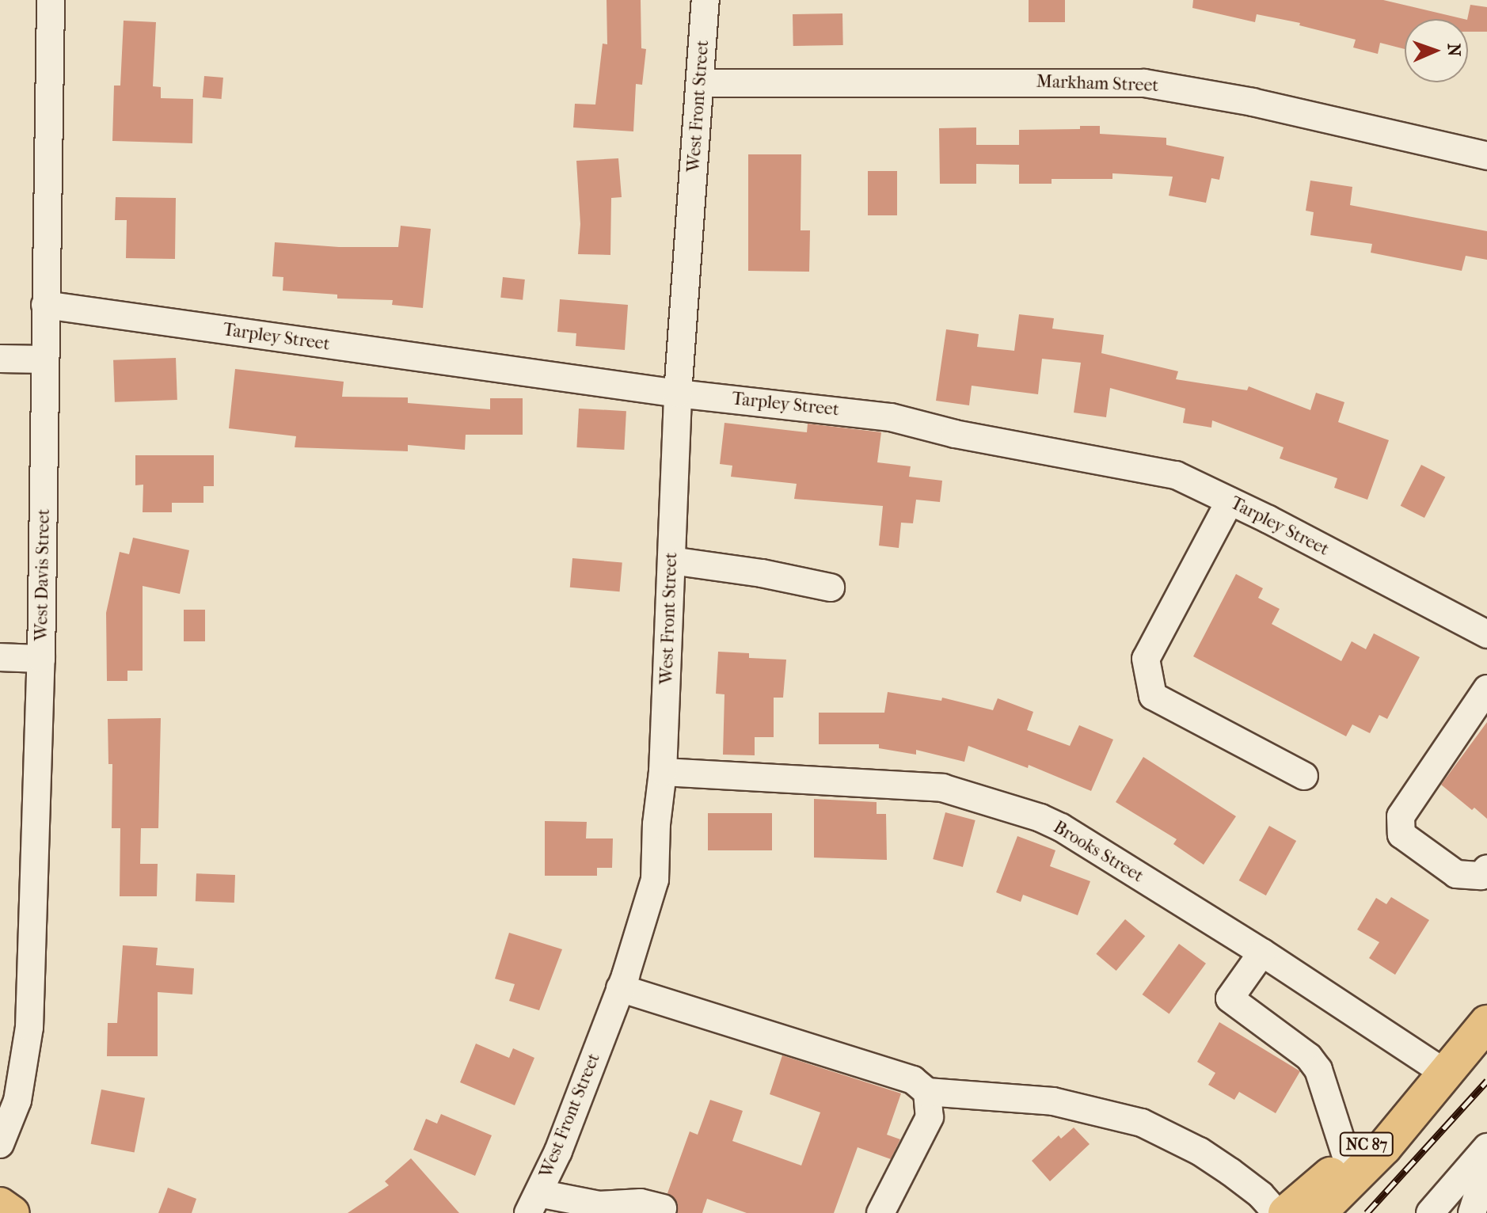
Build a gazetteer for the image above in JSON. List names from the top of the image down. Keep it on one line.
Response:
{"streets":{"highway":["NC 87"],"street":["Markham Street","West Front Street","Tarpley Street","West Davis Street","Brooks Street"]},"crossings":[["Markham Street","West Front Street"],["West Front Street","Tarpley Street"],["West Front Street","Brooks Street"],["Tarpley Street","West Davis Street"],["Brooks Street","NC 87"]],"north":"right"}
